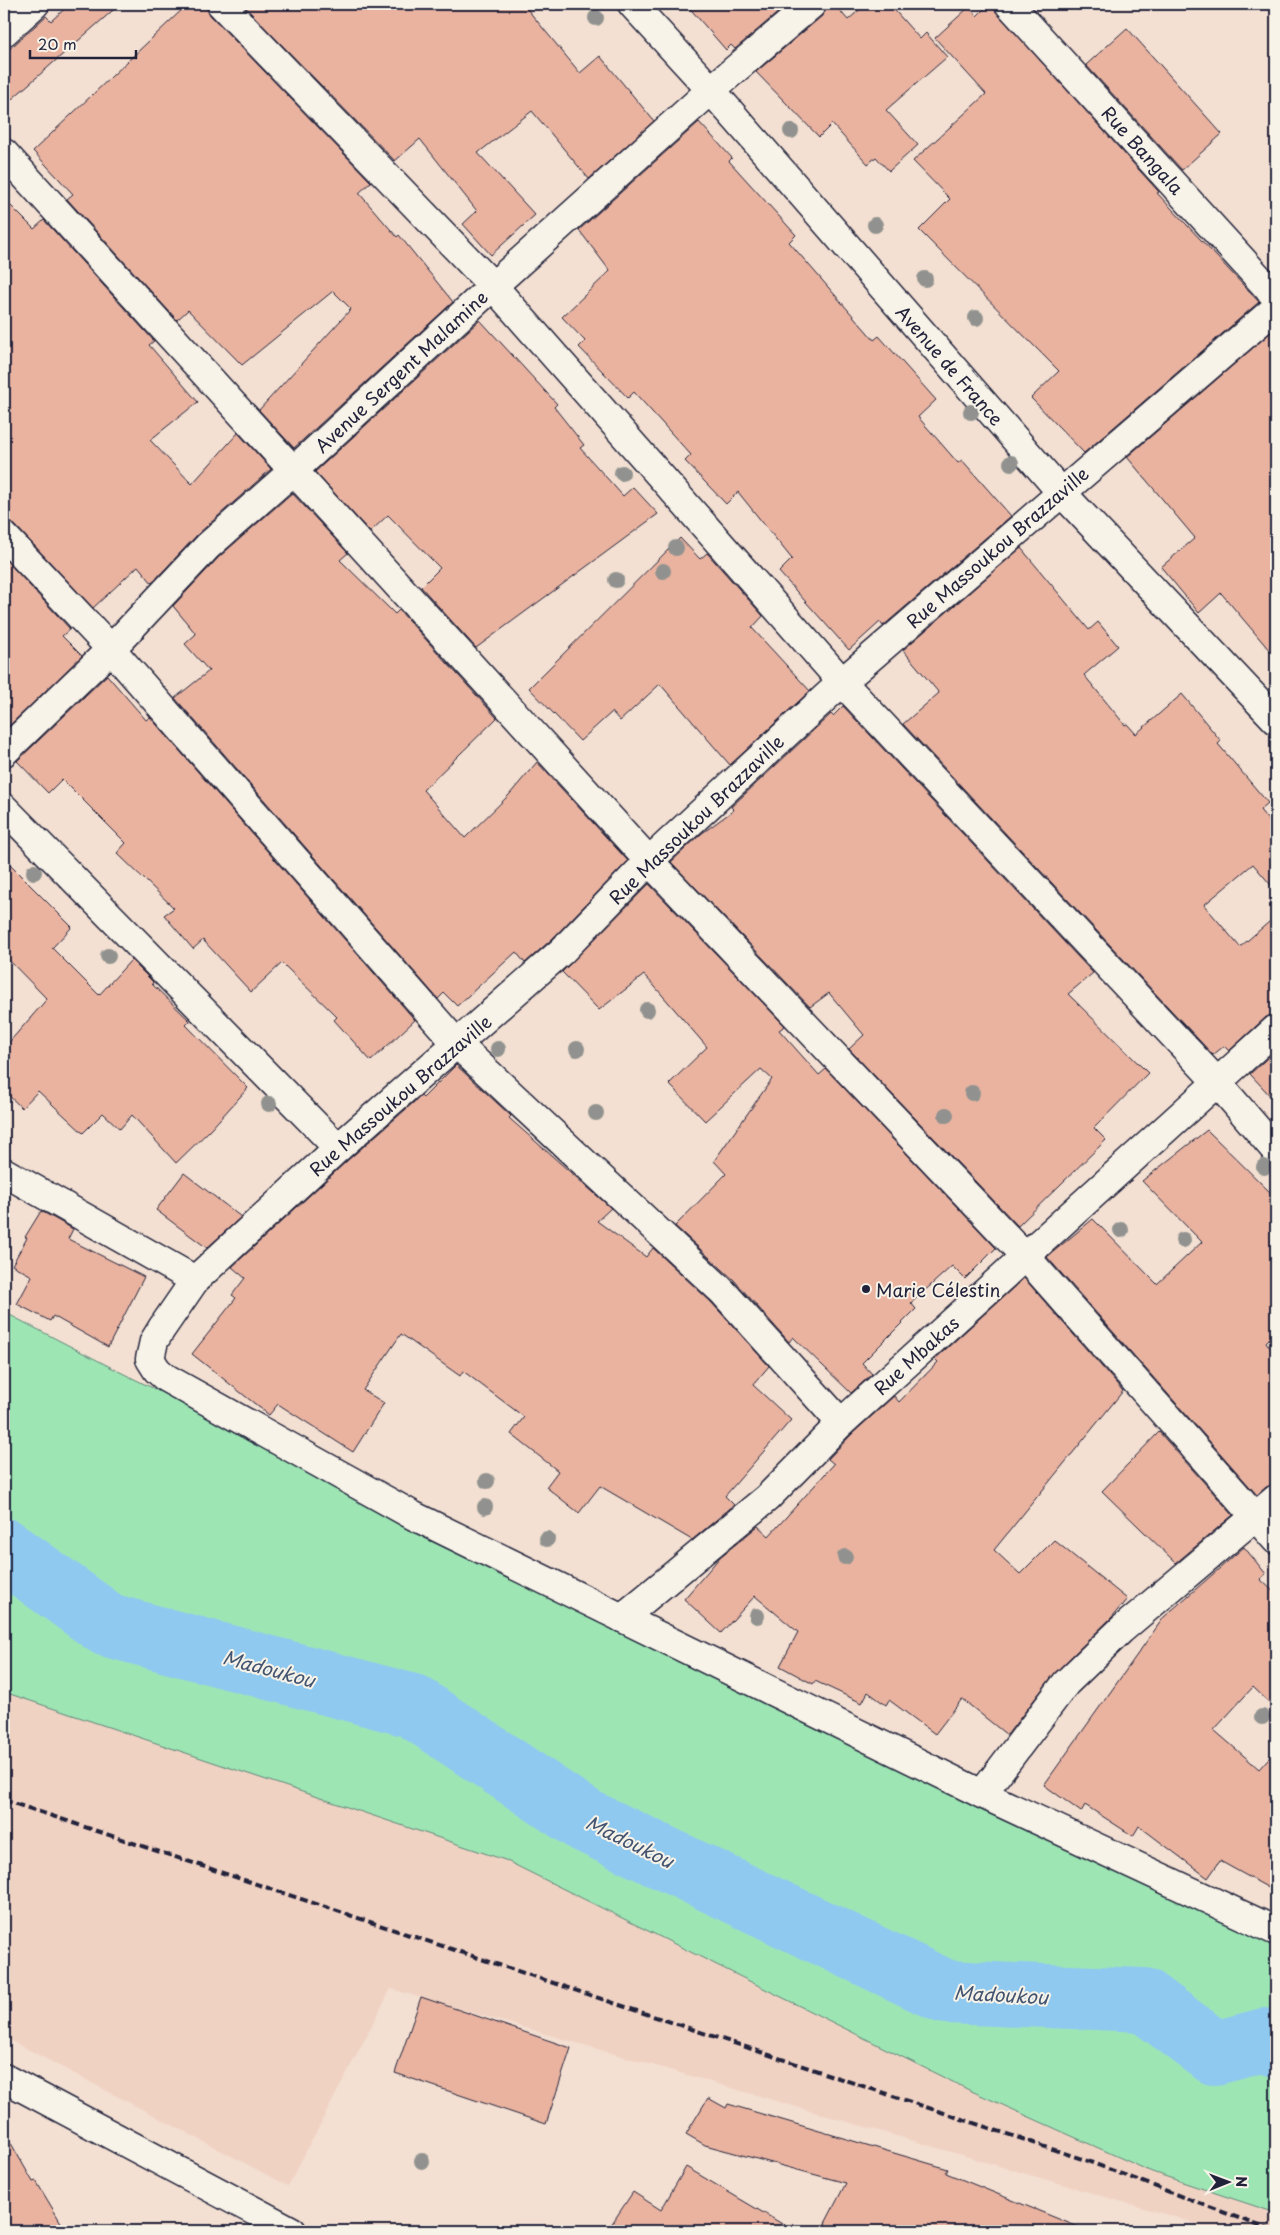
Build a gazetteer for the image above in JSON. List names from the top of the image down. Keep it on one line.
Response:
{"streets":{"street":["Rue Bangala","Avenue de France","Avenue Sergent Malamine","Rue Massoukou Brazzaville","Rue Mbakas"]},"crossings":[["Avenue de France","Avenue Sergent Malamine"],["Avenue de France","Rue Massoukou Brazzaville"],["Rue Massoukou Brazzaville","Rue Mbakas"]],"water":["Madoukou"],"places":["Marie Célestin"],"scale_bar":"20 m","north":"right"}
